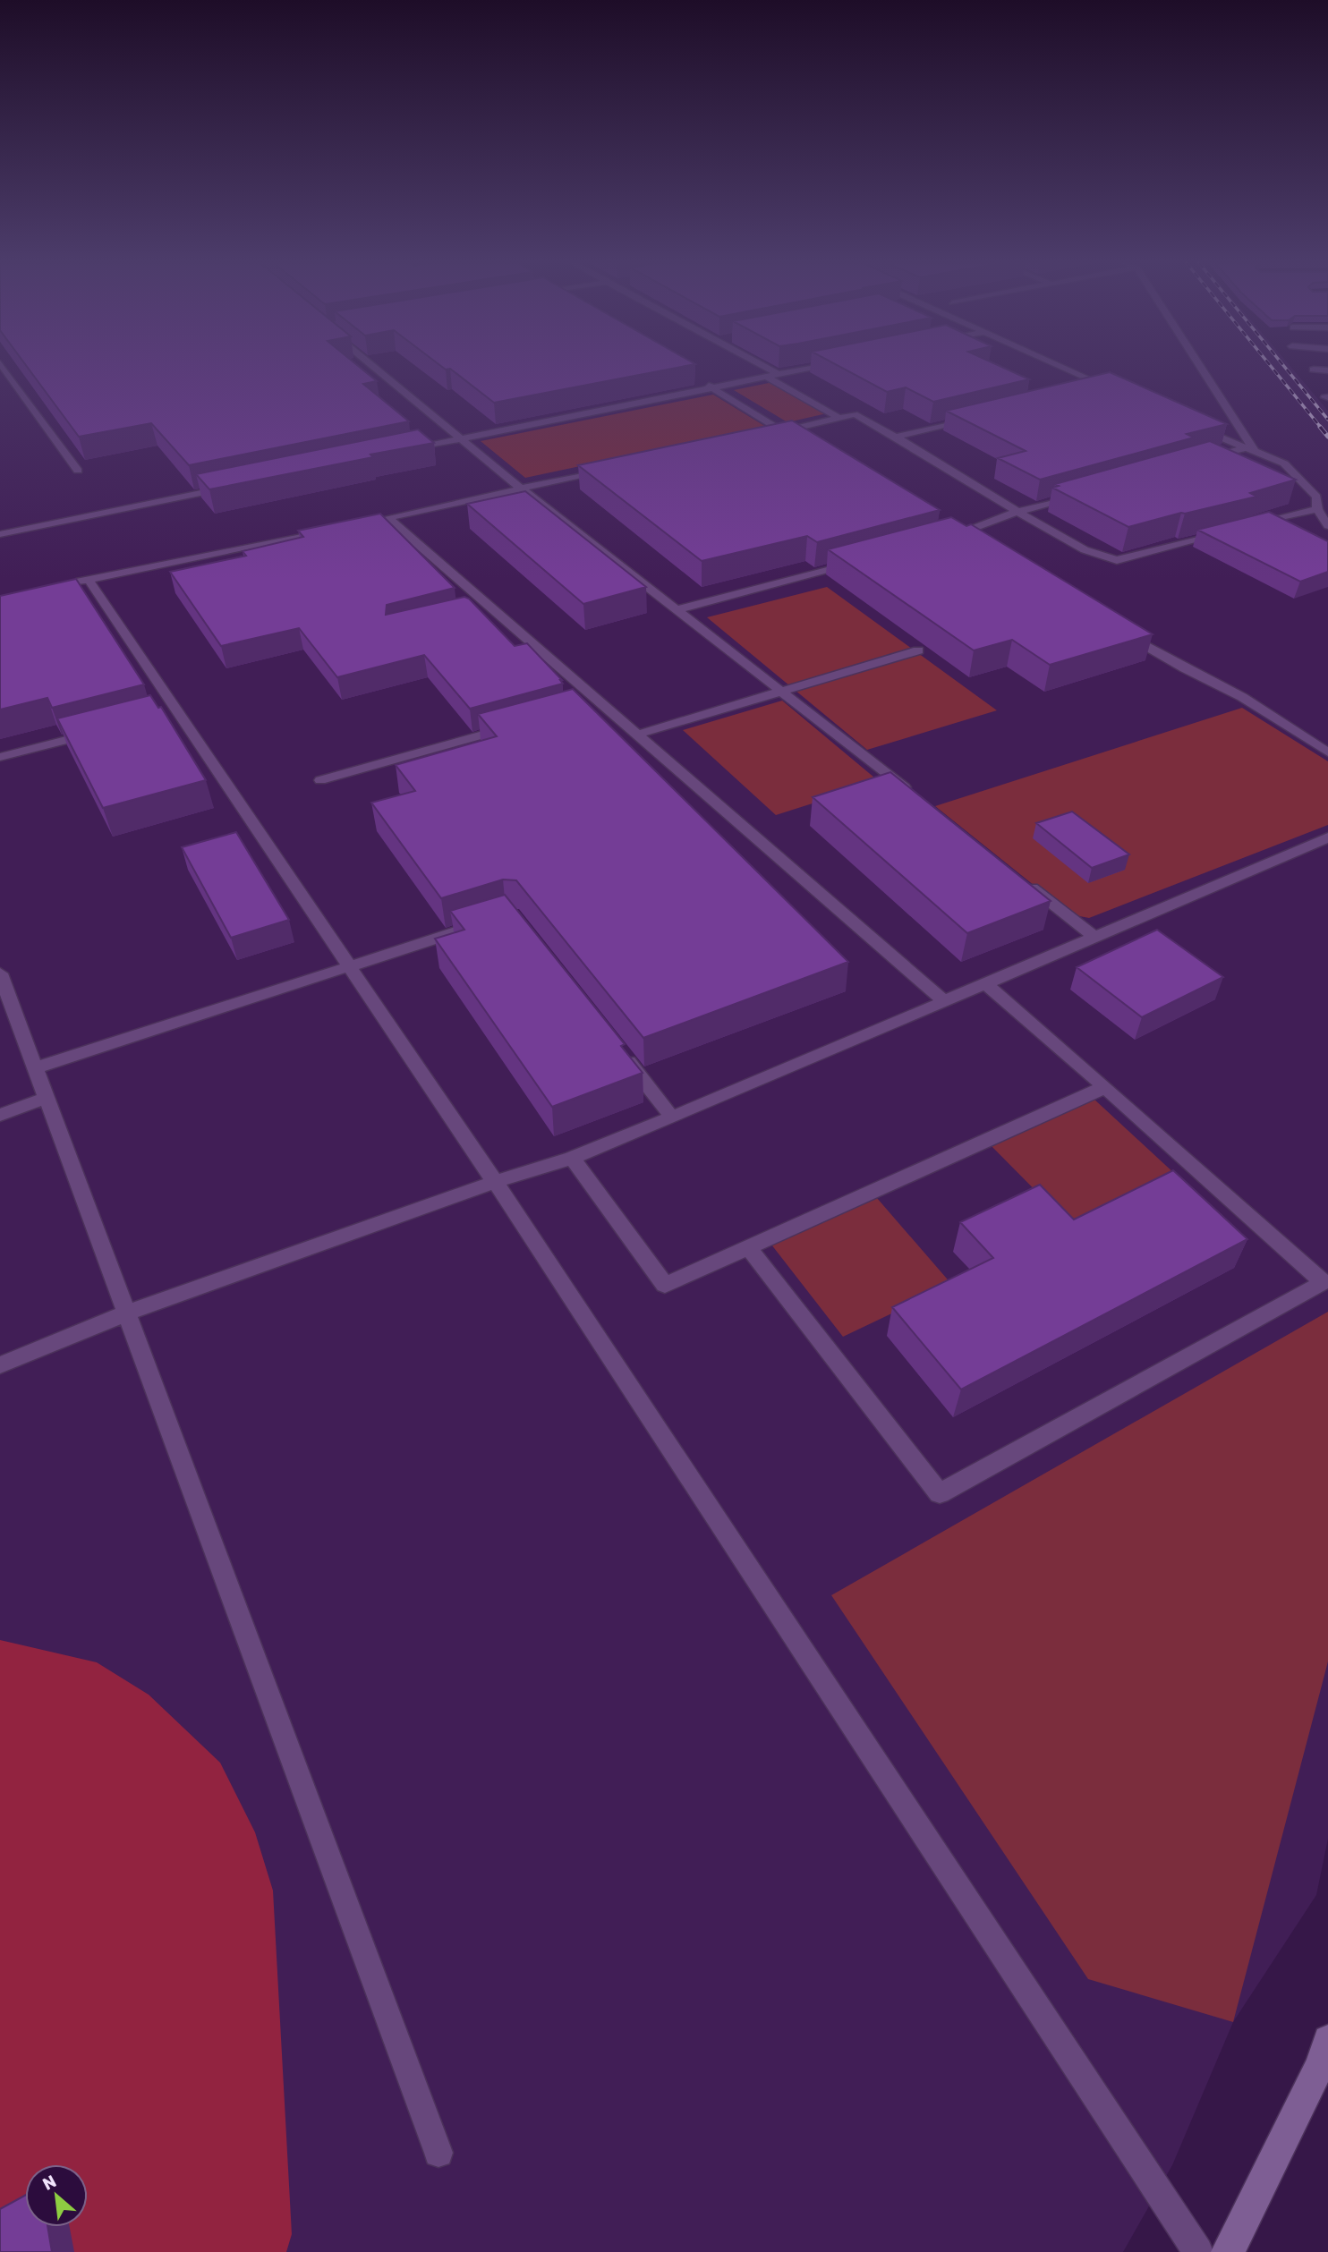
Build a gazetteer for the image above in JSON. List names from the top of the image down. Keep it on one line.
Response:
{"north":"top left"}
